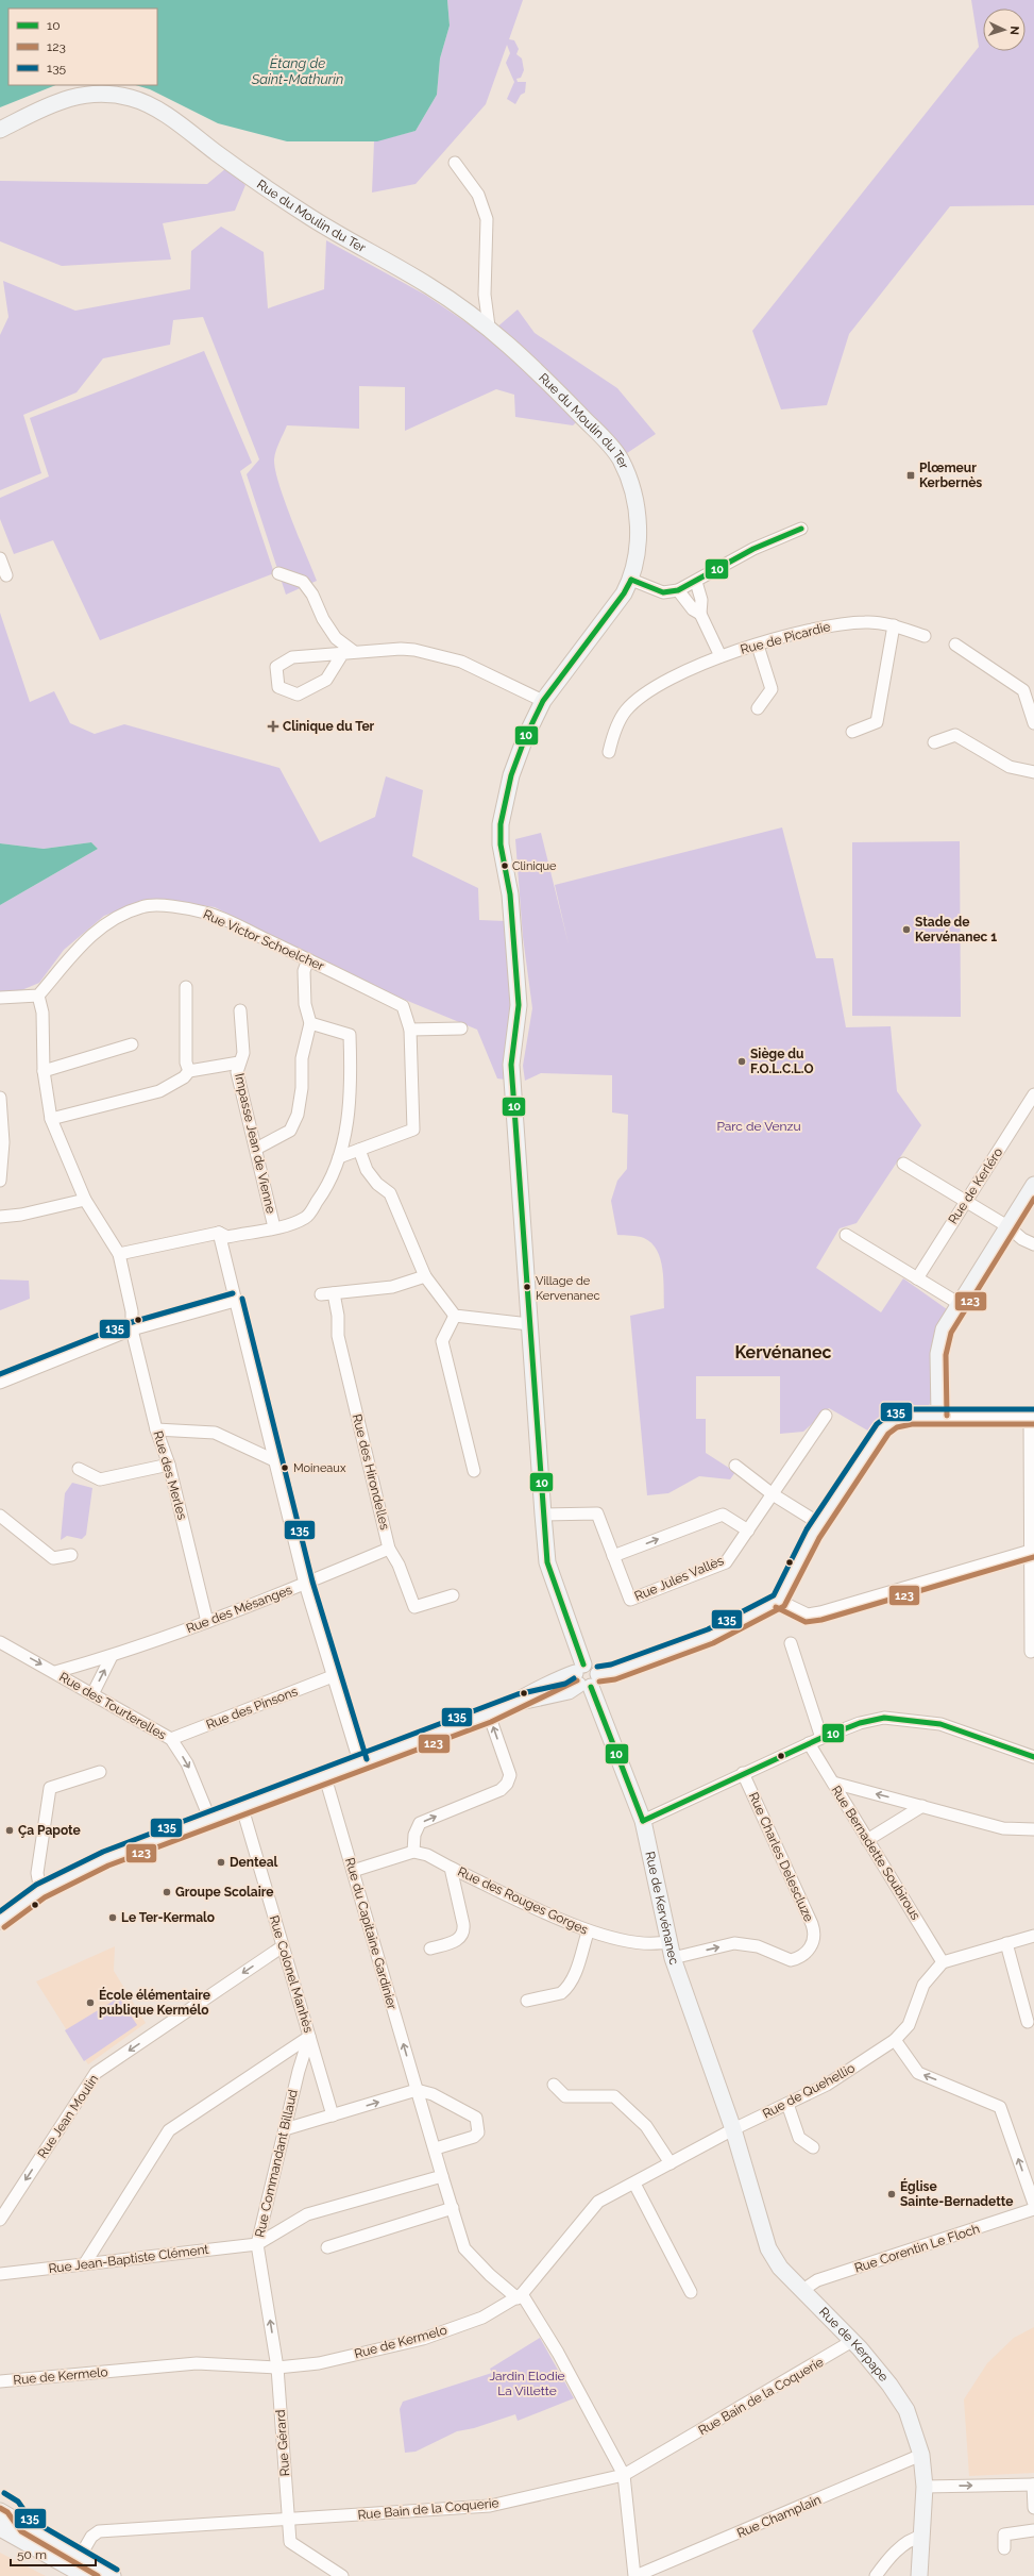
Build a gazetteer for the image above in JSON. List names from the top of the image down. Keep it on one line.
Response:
{"streets":{"street":["Rue du Moulin du Ter","Rue de Picardie","Rue Victor Schoelcher","Impasse Jean de Vienne","Rue de Kerléro","Rue des Hirondelles","Rue des Merles","Rue Jules Vallès","Rue des Mésanges","Rue des Tourterelles","Rue des Pinsons","Rue Bernadette Soubirous","Rue Charles Delescluze","Rue des Rouges Gorges","Rue de Kervénanec","Rue du Capitaine Gardinier","Rue Colonel Manhès","Rue de Quehellio","Rue Jean Moulin","Rue Commandant Billaud","Rue Corentin Le Floch","Rue Jean-Baptiste Clément","Rue de Kermelo","Rue de Kerpape","Rue Bain de la Coquerie","Rue Gérard","Rue Champlain"]},"crossings":[["Rue du Moulin du Ter","Rue de Kervénanec"],["Rue Victor Schoelcher","Rue des Merles"],["Rue des Hirondelles","Rue des Mésanges"],["Rue des Merles","Rue des Mésanges"],["Rue Jules Vallès","Rue de Kervénanec"],["Rue des Mésanges","Rue des Tourterelles"],["Rue des Tourterelles","Rue des Pinsons"],["Rue Bernadette Soubirous","Rue de Quehellio"],["Rue Charles Delescluze","Rue de Kervénanec"],["Rue des Rouges Gorges","Rue de Kervénanec"],["Rue de Kervénanec","Rue de Quehellio"],["Rue de Kervénanec","Rue de Kermelo"],["Rue de Kervénanec","Rue de Kerpape"],["Rue du Capitaine Gardinier","Rue de Kermelo"],["Rue du Capitaine Gardinier","Rue Bain de la Coquerie"],["Rue Colonel Manhès","Rue Jean Moulin"],["Rue Colonel Manhès","Rue Commandant Billaud"],["Rue de Quehellio","Rue de Kermelo"],["Rue de Quehellio","Rue de Kerpape"],["Rue Commandant Billaud","Rue Jean-Baptiste Clément"],["Rue Commandant Billaud","Rue de Kermelo"],["Rue Commandant Billaud","Rue Gérard"],["Rue Corentin Le Floch","Rue de Kerpape"],["Rue de Kermelo","Rue de Kerpape"],["Rue de Kermelo","Rue Gérard"],["Rue de Kerpape","Rue Bain de la Coquerie"],["Rue de Kerpape","Rue Champlain"],["Rue Bain de la Coquerie","Rue Gérard"]],"one_way":["Rue des Tourterelles","Rue Commandant Billaud"],"districts":["Kervénanec"],"water":["Étang de Saint-Mathurin"],"parks":["Parc de Venzu","Jardin Elodie La Villette"],"places":{"transit":["Plœmeur Kerbernès"],"health":["Clinique du Ter"],"other":["Clinique","Stade de Kervénanec 1","Siège du F.O.L.C.L.O","Village de Kervenanec","Moineaux","Ça Papote","Denteal","Groupe Scolaire","Le Ter-Kermalo","École élémentaire publique Kermélo","Église Sainte-Bernadette"]},"lines":["transit line 10","transit line 123","transit line 135"],"legend":["10","123","135"],"scale_bar":"50 m","north":"right"}
